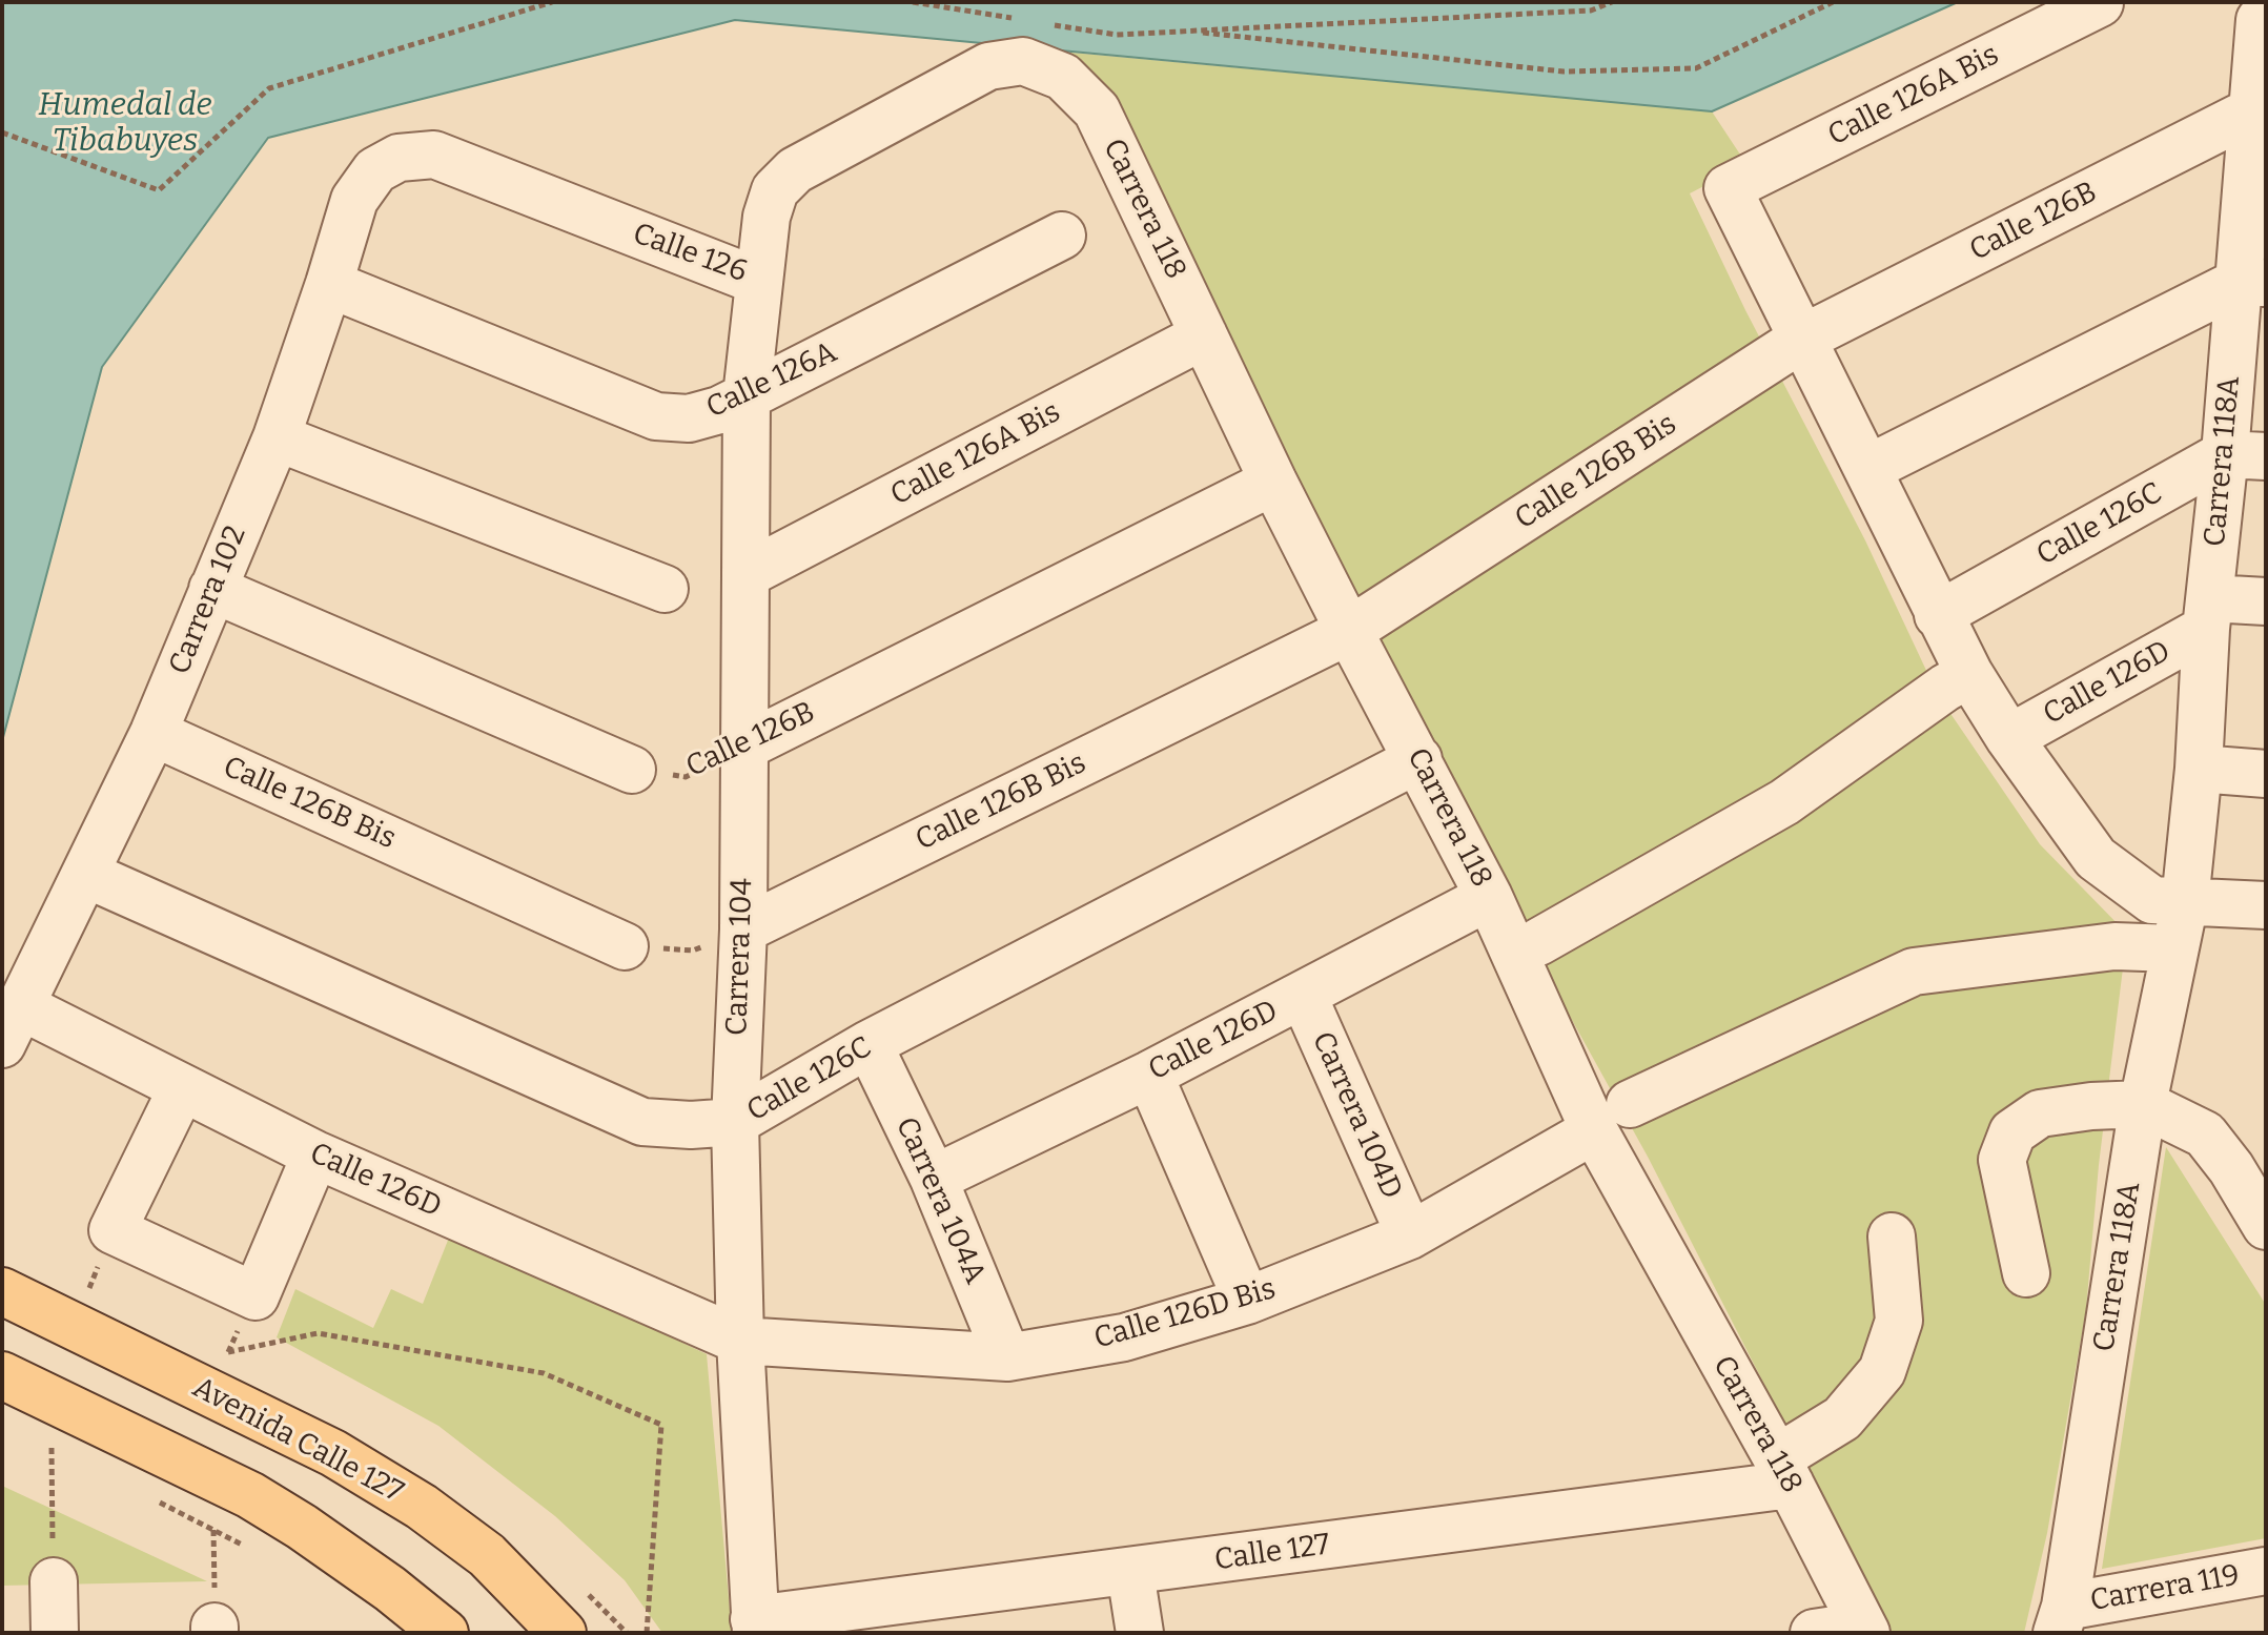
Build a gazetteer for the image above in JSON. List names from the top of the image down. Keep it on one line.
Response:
{"streets":{"main road":["Avenida Calle 127"],"street":["Calle 126A Bis","Carrera 118","Calle 126B","Calle 126","Calle 126A","Carrera 118A","Calle 126B Bis","Calle 126C","Carrera 102","Calle 126D","Carrera 104","Carrera 104D","Carrera 104A","Calle 126D Bis","Calle 127","Carrera 119"]},"crossings":[["Calle 126A Bis","Carrera 118"],["Calle 126A Bis","Calle 126B"],["Calle 126A Bis","Calle 126B Bis"],["Calle 126A Bis","Carrera 104"],["Carrera 118","Calle 126B"],["Carrera 118","Calle 126"],["Carrera 118","Calle 126B Bis"],["Carrera 118","Calle 126C"],["Carrera 118","Calle 126D"],["Carrera 118","Calle 126D Bis"],["Carrera 118","Calle 127"],["Calle 126B","Carrera 118A"],["Calle 126B","Calle 126B Bis"],["Calle 126B","Carrera 104"],["Calle 126","Carrera 102"],["Calle 126","Carrera 104"],["Calle 126A","Carrera 102"],["Calle 126A","Carrera 104"],["Carrera 118A","Calle 126C"],["Carrera 118A","Calle 126D"],["Carrera 118A","Carrera 119"],["Calle 126B Bis","Carrera 102"],["Calle 126B Bis","Carrera 104"],["Calle 126C","Carrera 102"],["Calle 126C","Carrera 104"],["Calle 126C","Carrera 104A"],["Carrera 102","Calle 126D"],["Calle 126D","Carrera 104"],["Calle 126D","Carrera 104D"],["Calle 126D","Carrera 104A"],["Calle 126D","Calle 126D Bis"],["Carrera 104","Calle 126D Bis"],["Carrera 104","Calle 127"],["Carrera 104D","Calle 126D Bis"],["Carrera 104A","Calle 126D Bis"]],"water":["Humedal de Tibabuyes"]}
